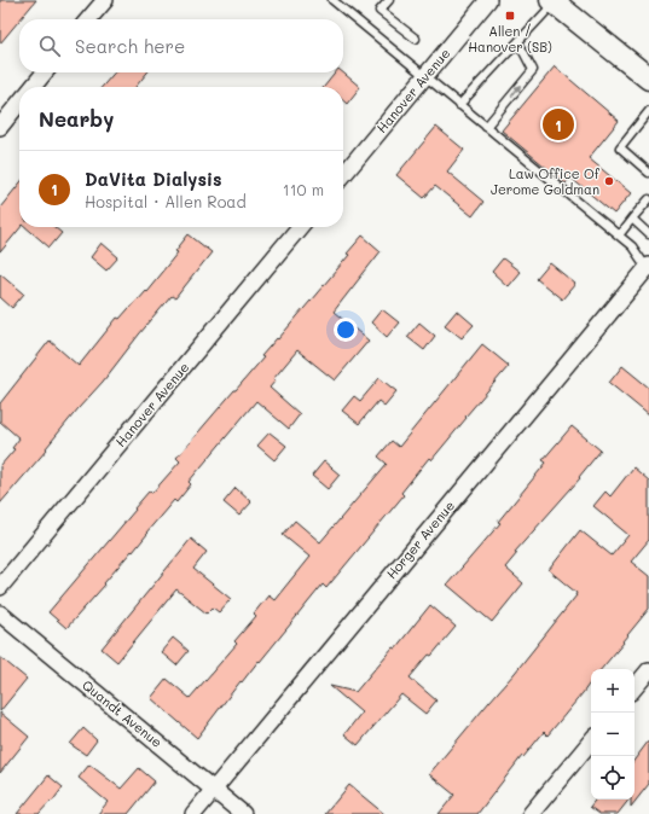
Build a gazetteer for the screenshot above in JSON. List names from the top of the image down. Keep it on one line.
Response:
{"streets":{"street":["Hanover Avenue","Horger Avenue","Quandt Avenue"]},"crossings":[["Horger Avenue","Quandt Avenue"]],"places":{"transit":["Allen / Hanover (SB)"],"other":["Law Office Of Jerome Goldman"]},"page":{"search":"Search here","heading":"Nearby","pins":"1","list":[{"mark":"1","name":"DaVita Dialysis","note":"Hospital · Allen Road","value":"110 m"}],"map_buttons":["+","−"]}}
